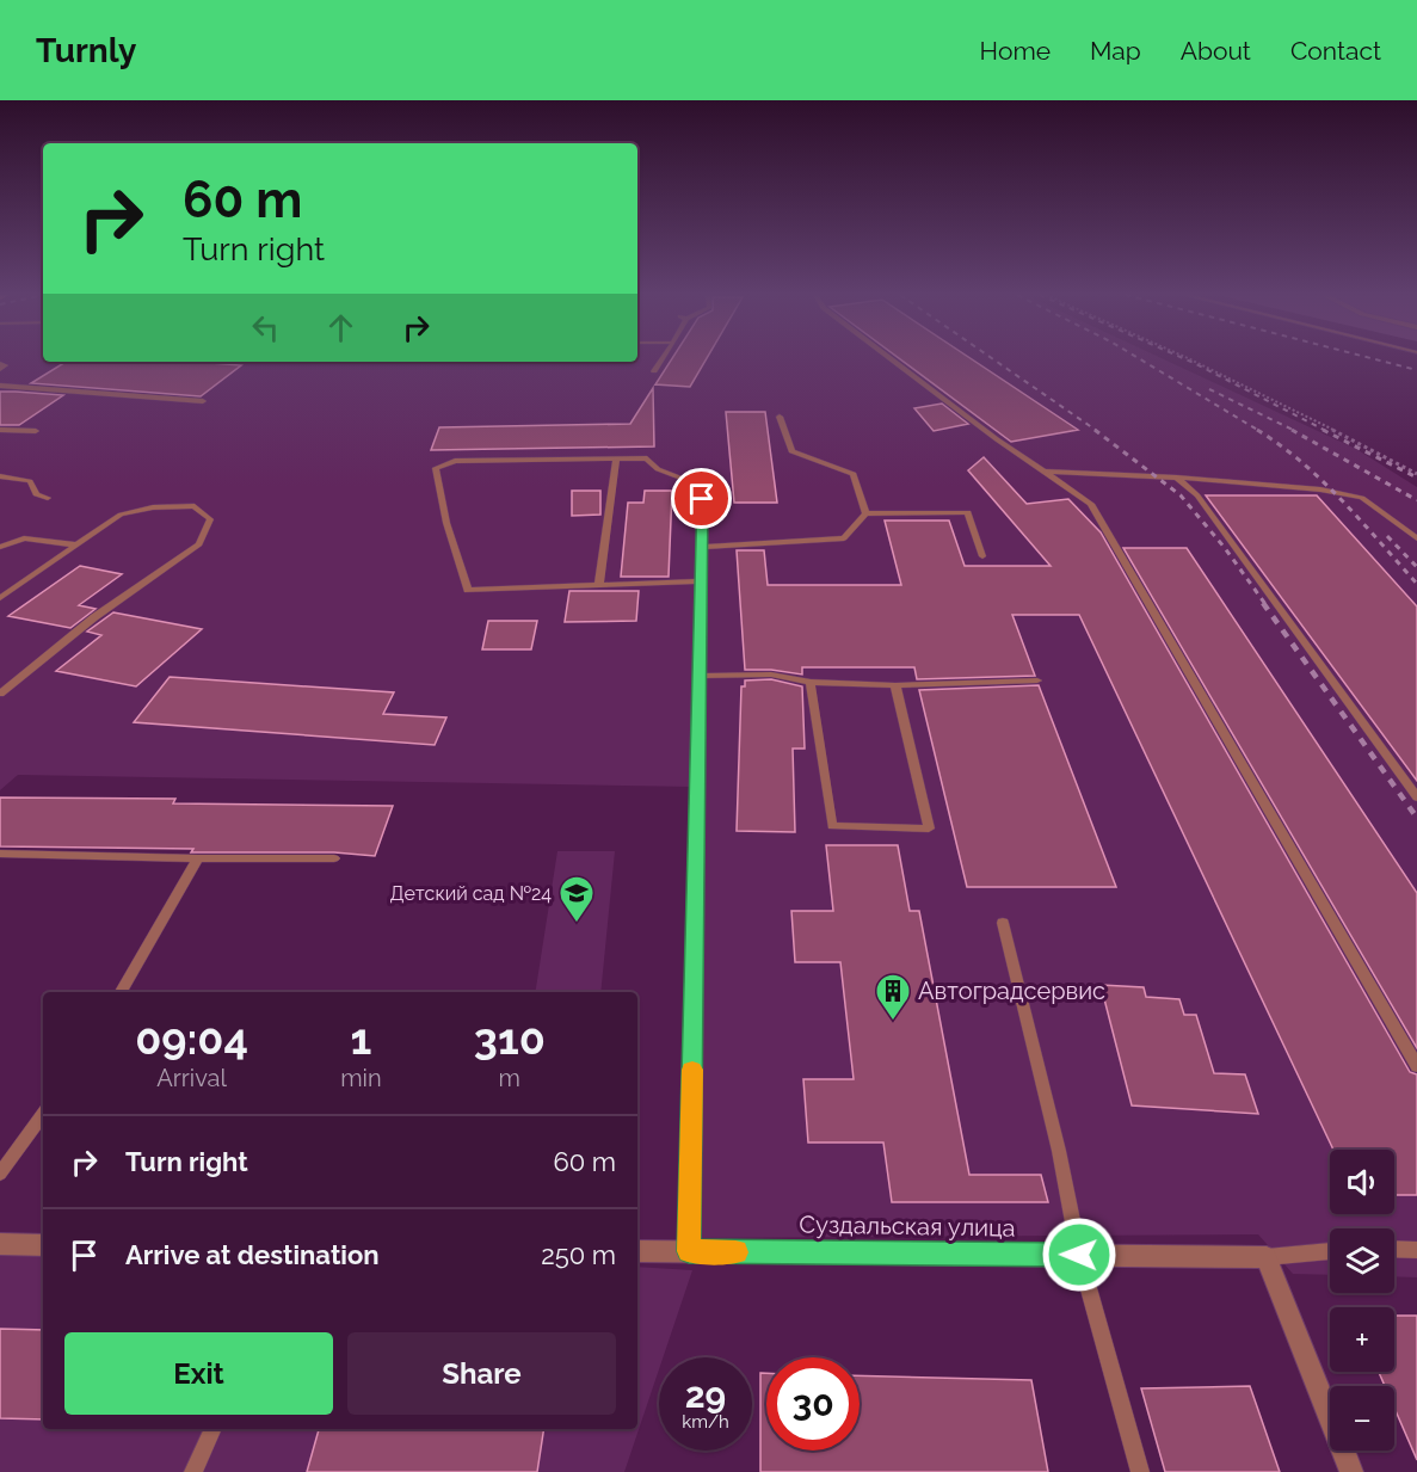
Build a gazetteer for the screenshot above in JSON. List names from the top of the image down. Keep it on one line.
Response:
{"streets":{"street":["Суздальская улица"]},"places":{"school or university":["Детский сад №24"],"building":["Автоградсервис"]},"page":{"header":"Turnly","nav":["Home","Map","About","Contact"],"turn":["60 m","Turn right"],"eta":["09:04","Arrival","1","min","310","m"],"list":[{"name":"Turn right","value":"60 m"},{"name":"Arrive at destination","value":"250 m"}],"map_buttons":["+","−"],"buttons":["Exit","Share"],"speed":"29 km/h","limit":"30"}}
